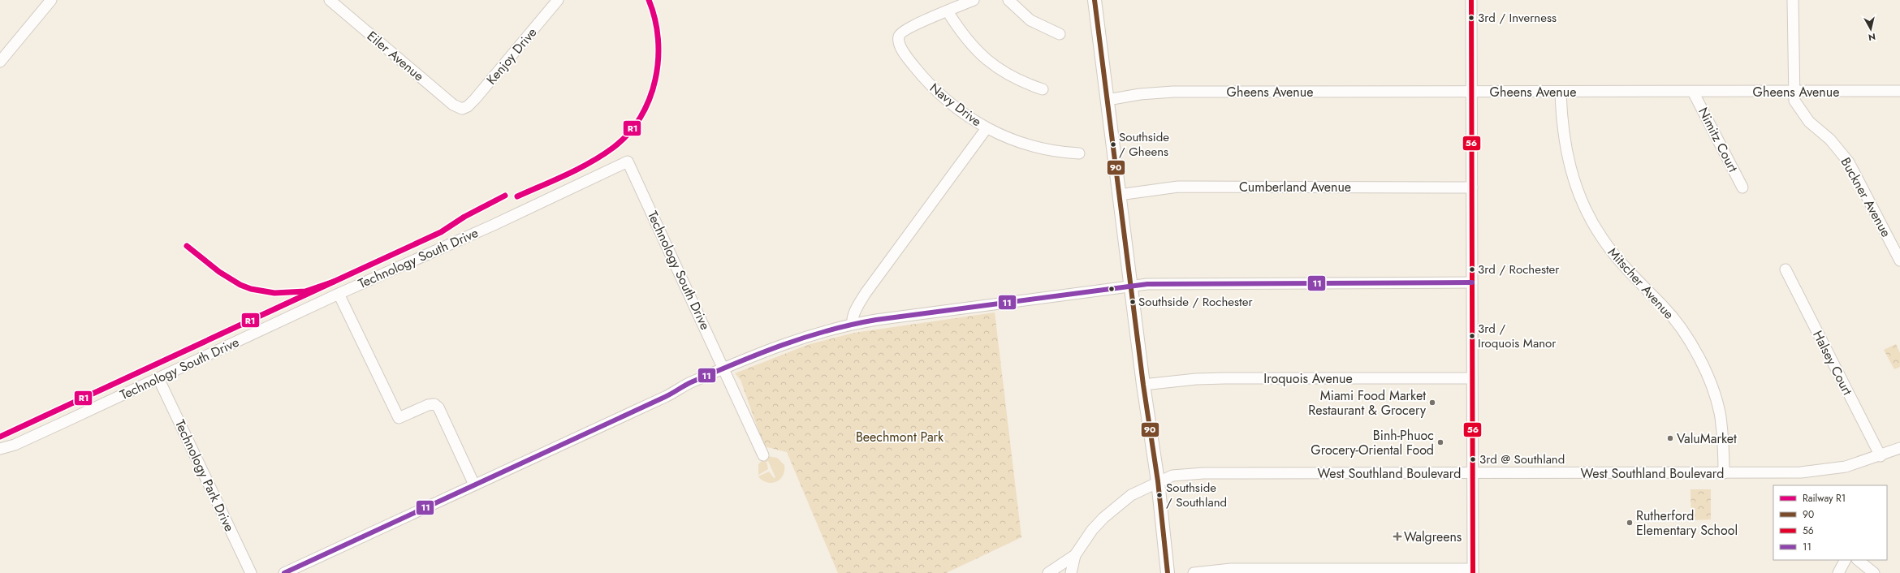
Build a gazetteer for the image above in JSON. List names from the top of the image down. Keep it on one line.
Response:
{"streets":{"street":["Eiler Avenue","Kenjoy Drive","Gheens Avenue","Navy Drive","Nimitz Court","Cumberland Avenue","Buckner Avenue","Technology South Drive","Mitscher Avenue","Halsey Court","Iroquois Avenue","West Southland Boulevard","Technology Park Drive"]},"crossings":[["Eiler Avenue","Kenjoy Drive"],["Gheens Avenue","Nimitz Court"],["Gheens Avenue","Buckner Avenue"],["Gheens Avenue","Mitscher Avenue"],["Technology South Drive","Technology Park Drive"],["Mitscher Avenue","West Southland Boulevard"],["Halsey Court","West Southland Boulevard"]],"parks":["Beechmont Park"],"places":{"other":["3rd / Inverness","Southside / Gheens","3rd / Rochester","Southside / Rochester","3rd / Iroquois Manor","Miami Food Market Restaurant & Grocery","ValuMarket","Binh-Phuoc Grocery-Oriental Food","3rd @ Southland","Southside / Southland","Rutherford Elementary School"],"health":["Walgreens"]},"lines":["rail line R1","transit line 90","transit line 56","transit line 11"],"legend":["Railway R1","90","56","11"],"north":"bottom"}
